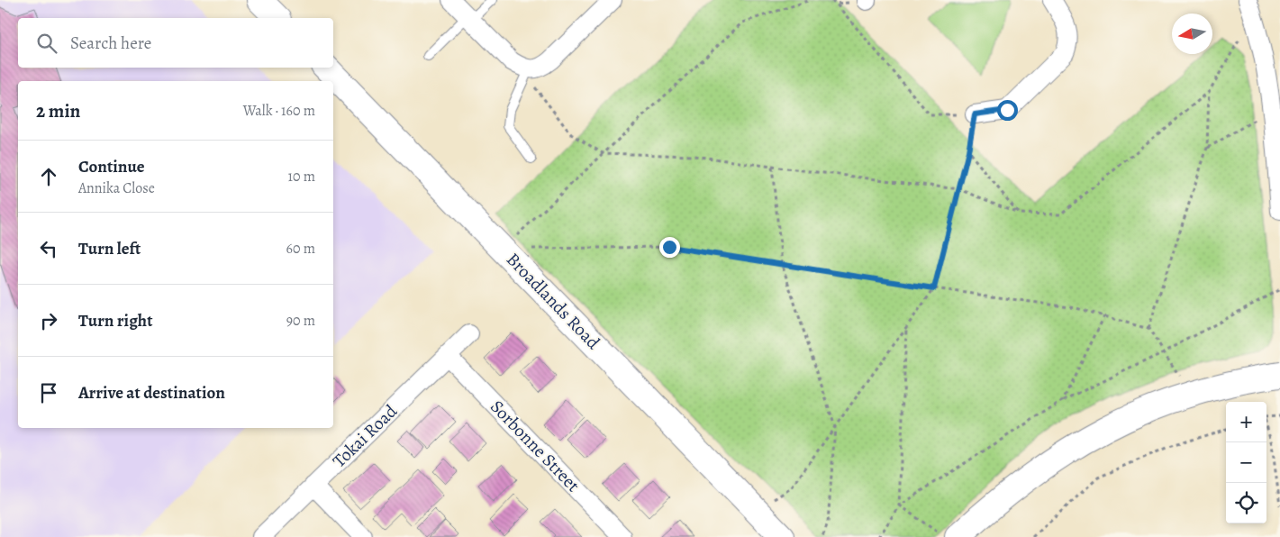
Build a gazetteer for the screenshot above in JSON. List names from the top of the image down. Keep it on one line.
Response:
{"streets":{"main road":["Broadlands Road"],"street":["Tokai Road","Sorbonne Street"]},"crossings":[["Tokai Road","Sorbonne Street"]],"north":"left","page":{"search":"Search here","heading":["2 min","Walk · 160 m"],"list":[["Continue","Annika Close","10 m"],["Turn left","60 m"],["Turn right","90 m"],"Arrive at destination"],"map_buttons":["+","−"]}}
